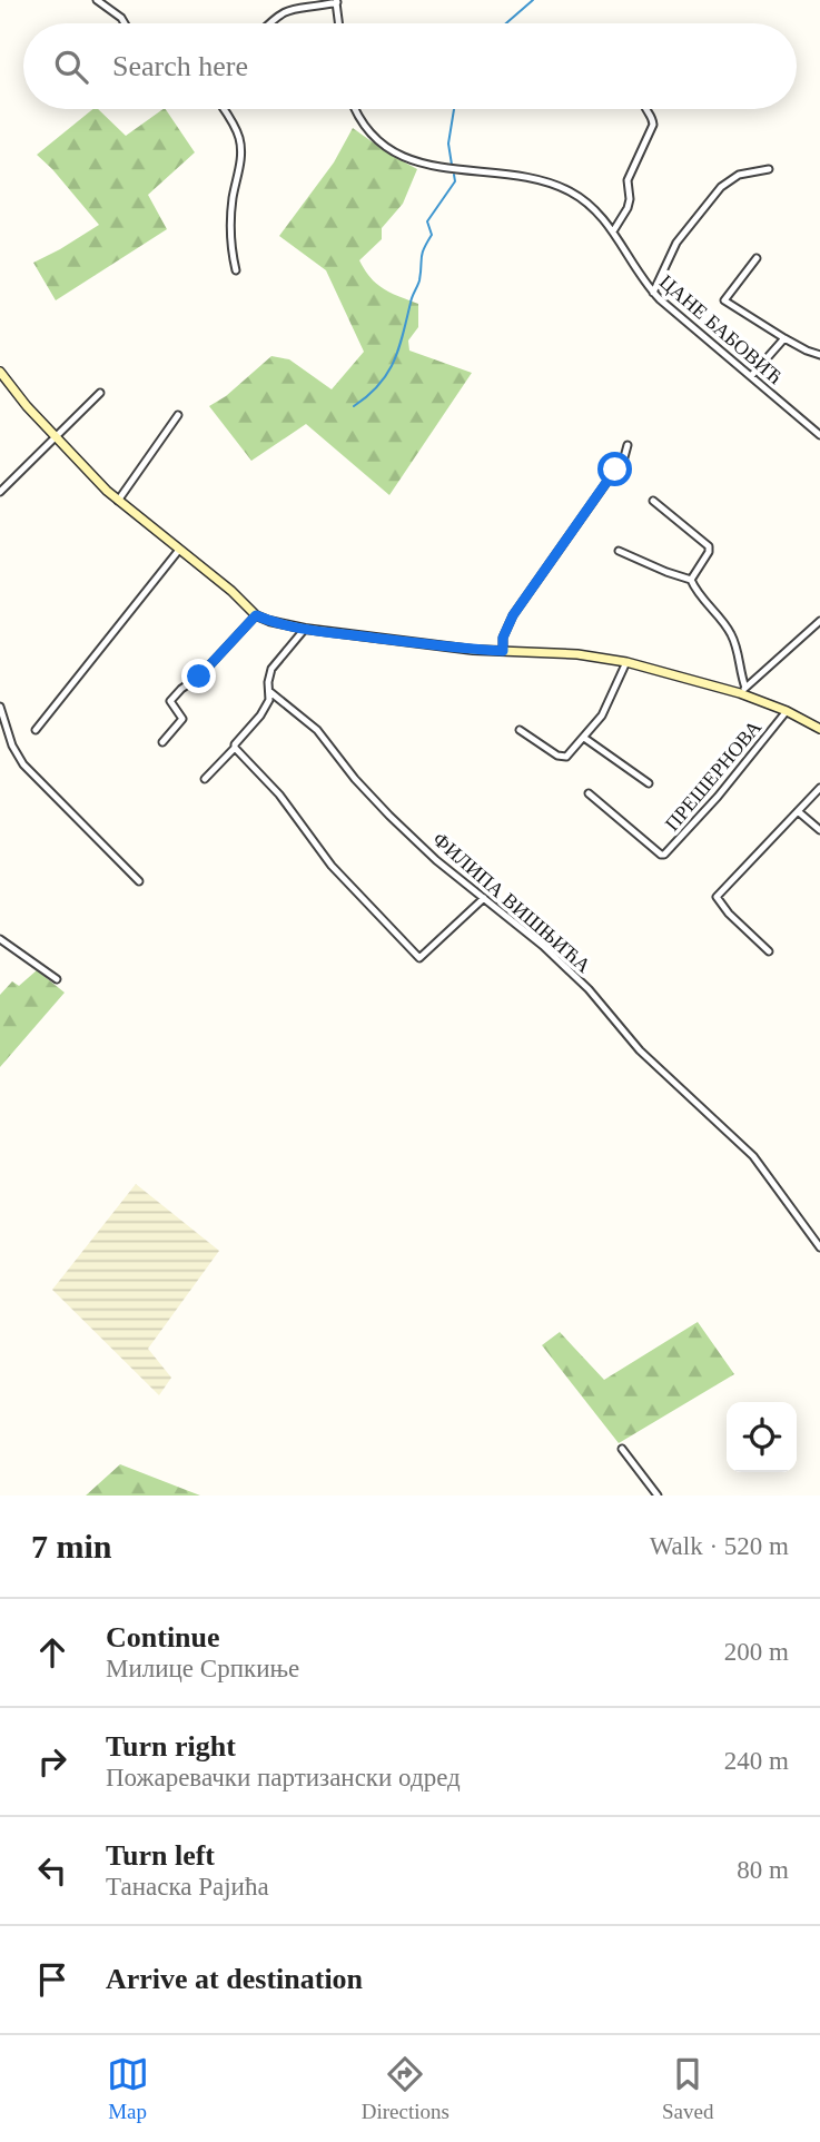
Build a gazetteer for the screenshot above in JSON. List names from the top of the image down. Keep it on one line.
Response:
{"streets":{"street":["ЦАНЕ БАБОВИЋ","ПРЕШЕРНОВА","ФИЛИПА ВИШЊИЋА"]},"page":{"search":"Search here","heading":["7 min","Walk · 520 m"],"list":[["Continue","Милице Српкиње","200 m"],["Turn right","Пожаревачки партизански одред","240 m"],["Turn left","Танаска Рајића","80 m"],"Arrive at destination"],"nav":["Map","Directions","Saved"]}}
